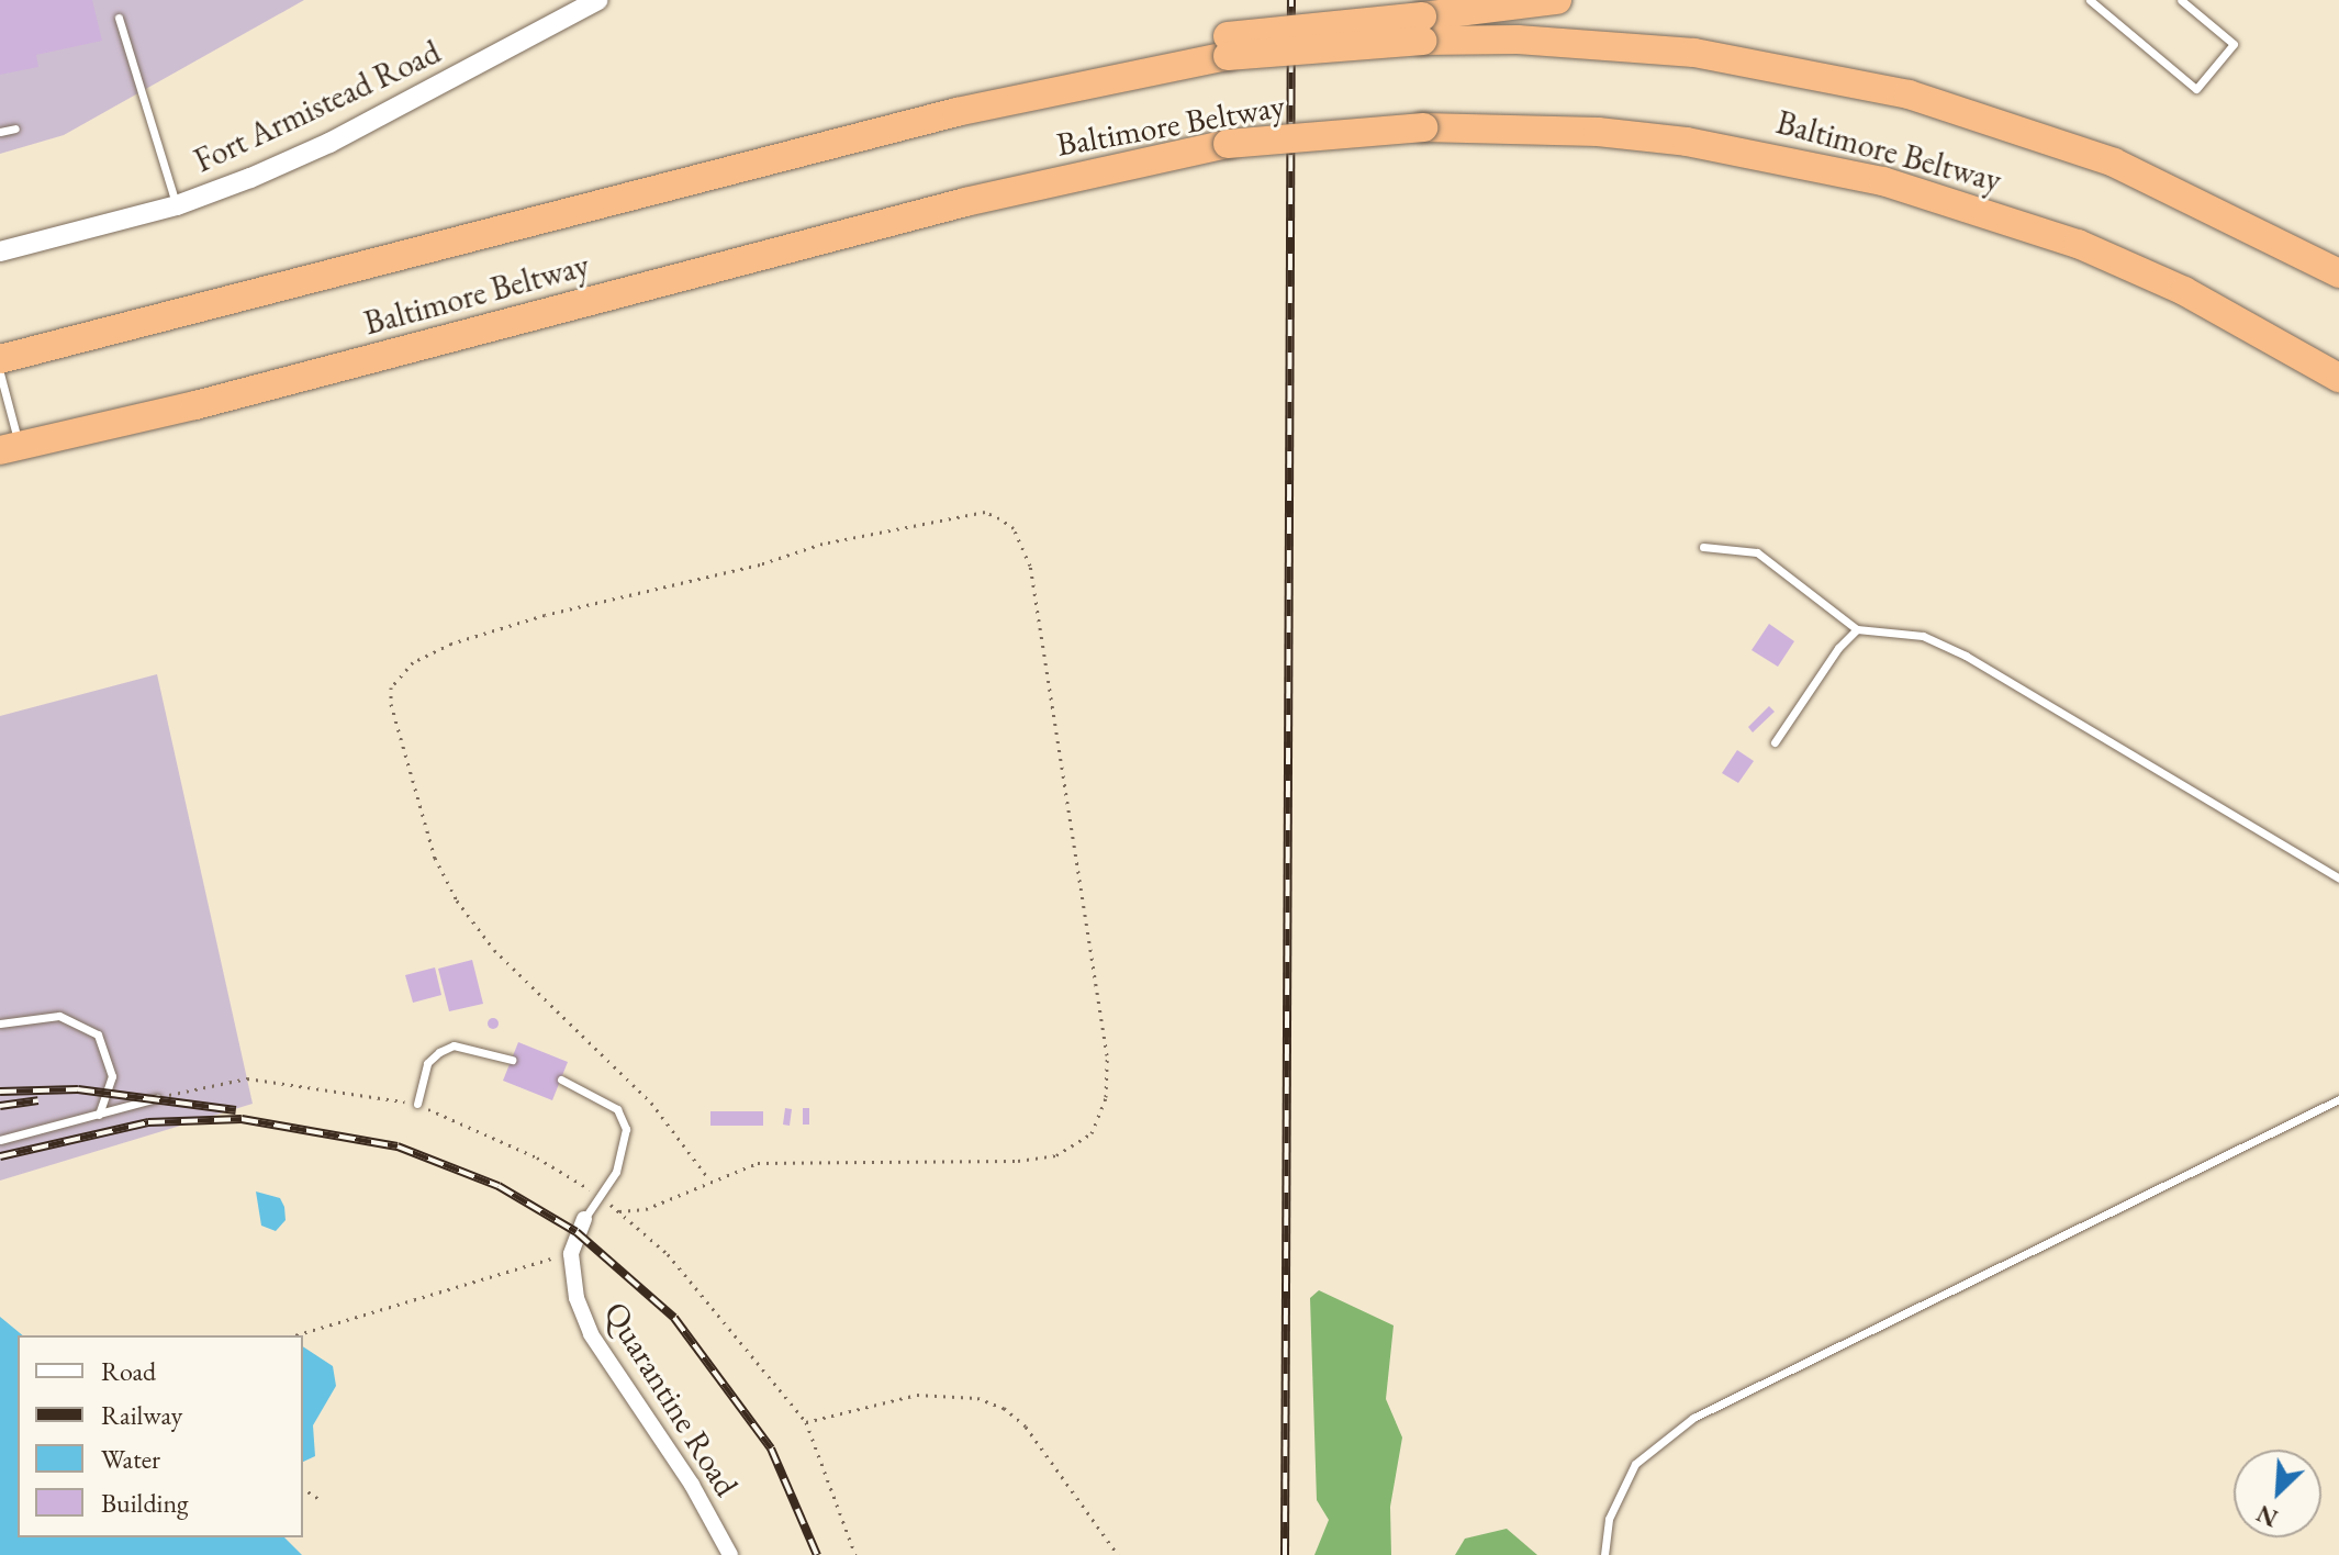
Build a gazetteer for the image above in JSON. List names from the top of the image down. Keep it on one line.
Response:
{"streets":{"highway":["Baltimore Beltway"],"street":["Fort Armistead Road","Quarantine Road"]},"legend":["Road","Railway","Water","Building"],"north":"bottom left"}
